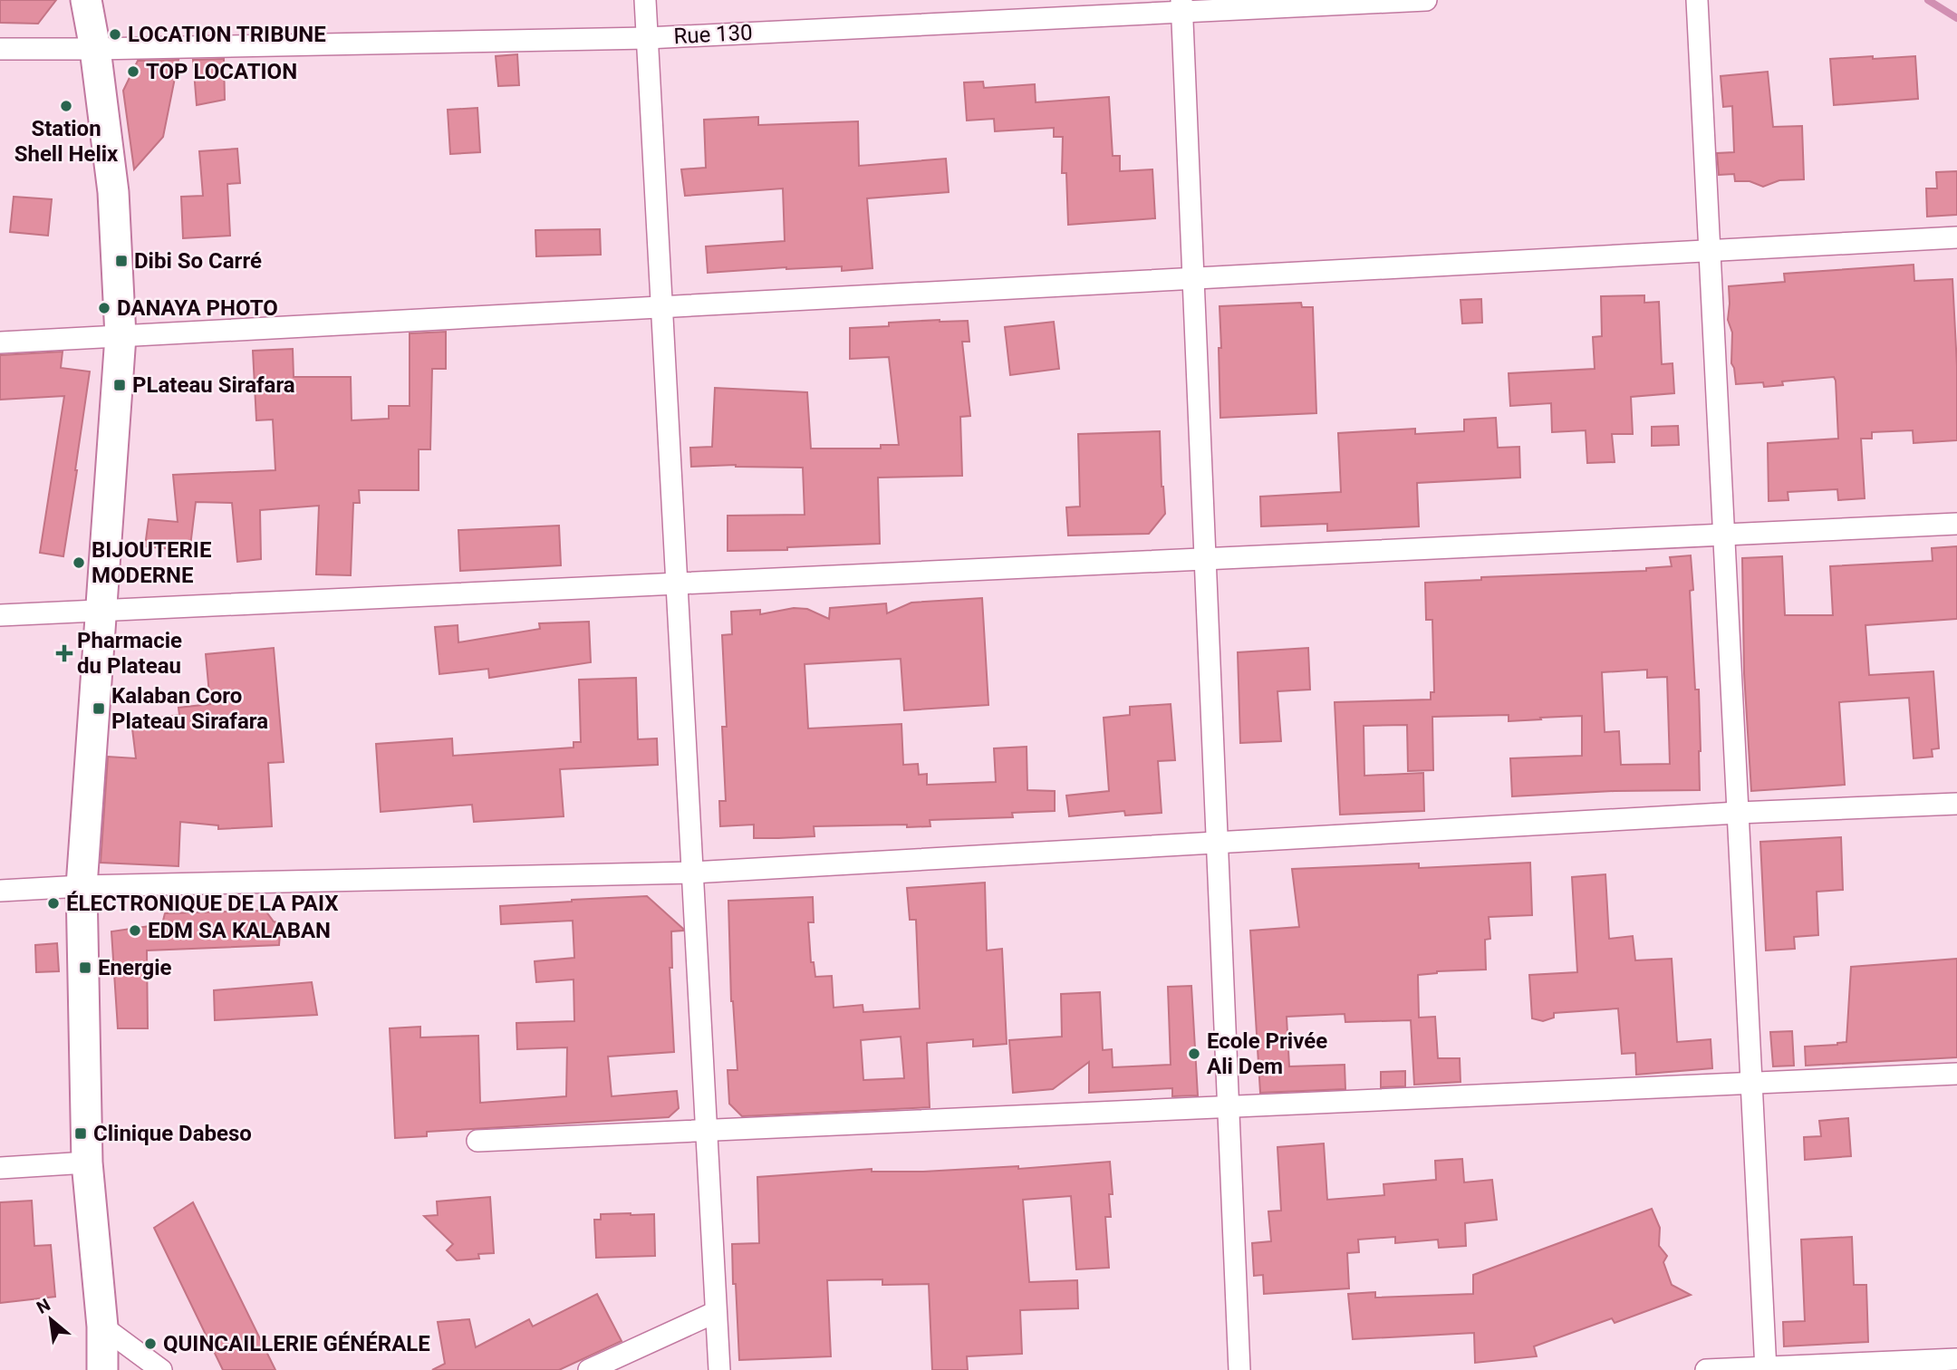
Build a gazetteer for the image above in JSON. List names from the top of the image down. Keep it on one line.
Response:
{"streets":{"street":["Rue 130"]},"places":{"other":["LOCATION TRIBUNE","TOP LOCATION","Station Shell Helix","DANAYA PHOTO","BIJOUTERIE MODERNE","ÉLECTRONIQUE DE LA PAIX","EDM SA KALABAN","Ecole Privée Ali Dem","QUINCAILLERIE GÉNÉRALE"],"transit":["Dibi So Carré","PLateau Sirafara","Kalaban Coro Plateau Sirafara","Energie","Clinique Dabeso"],"health":["Pharmacie du Plateau"]},"north":"top left"}
